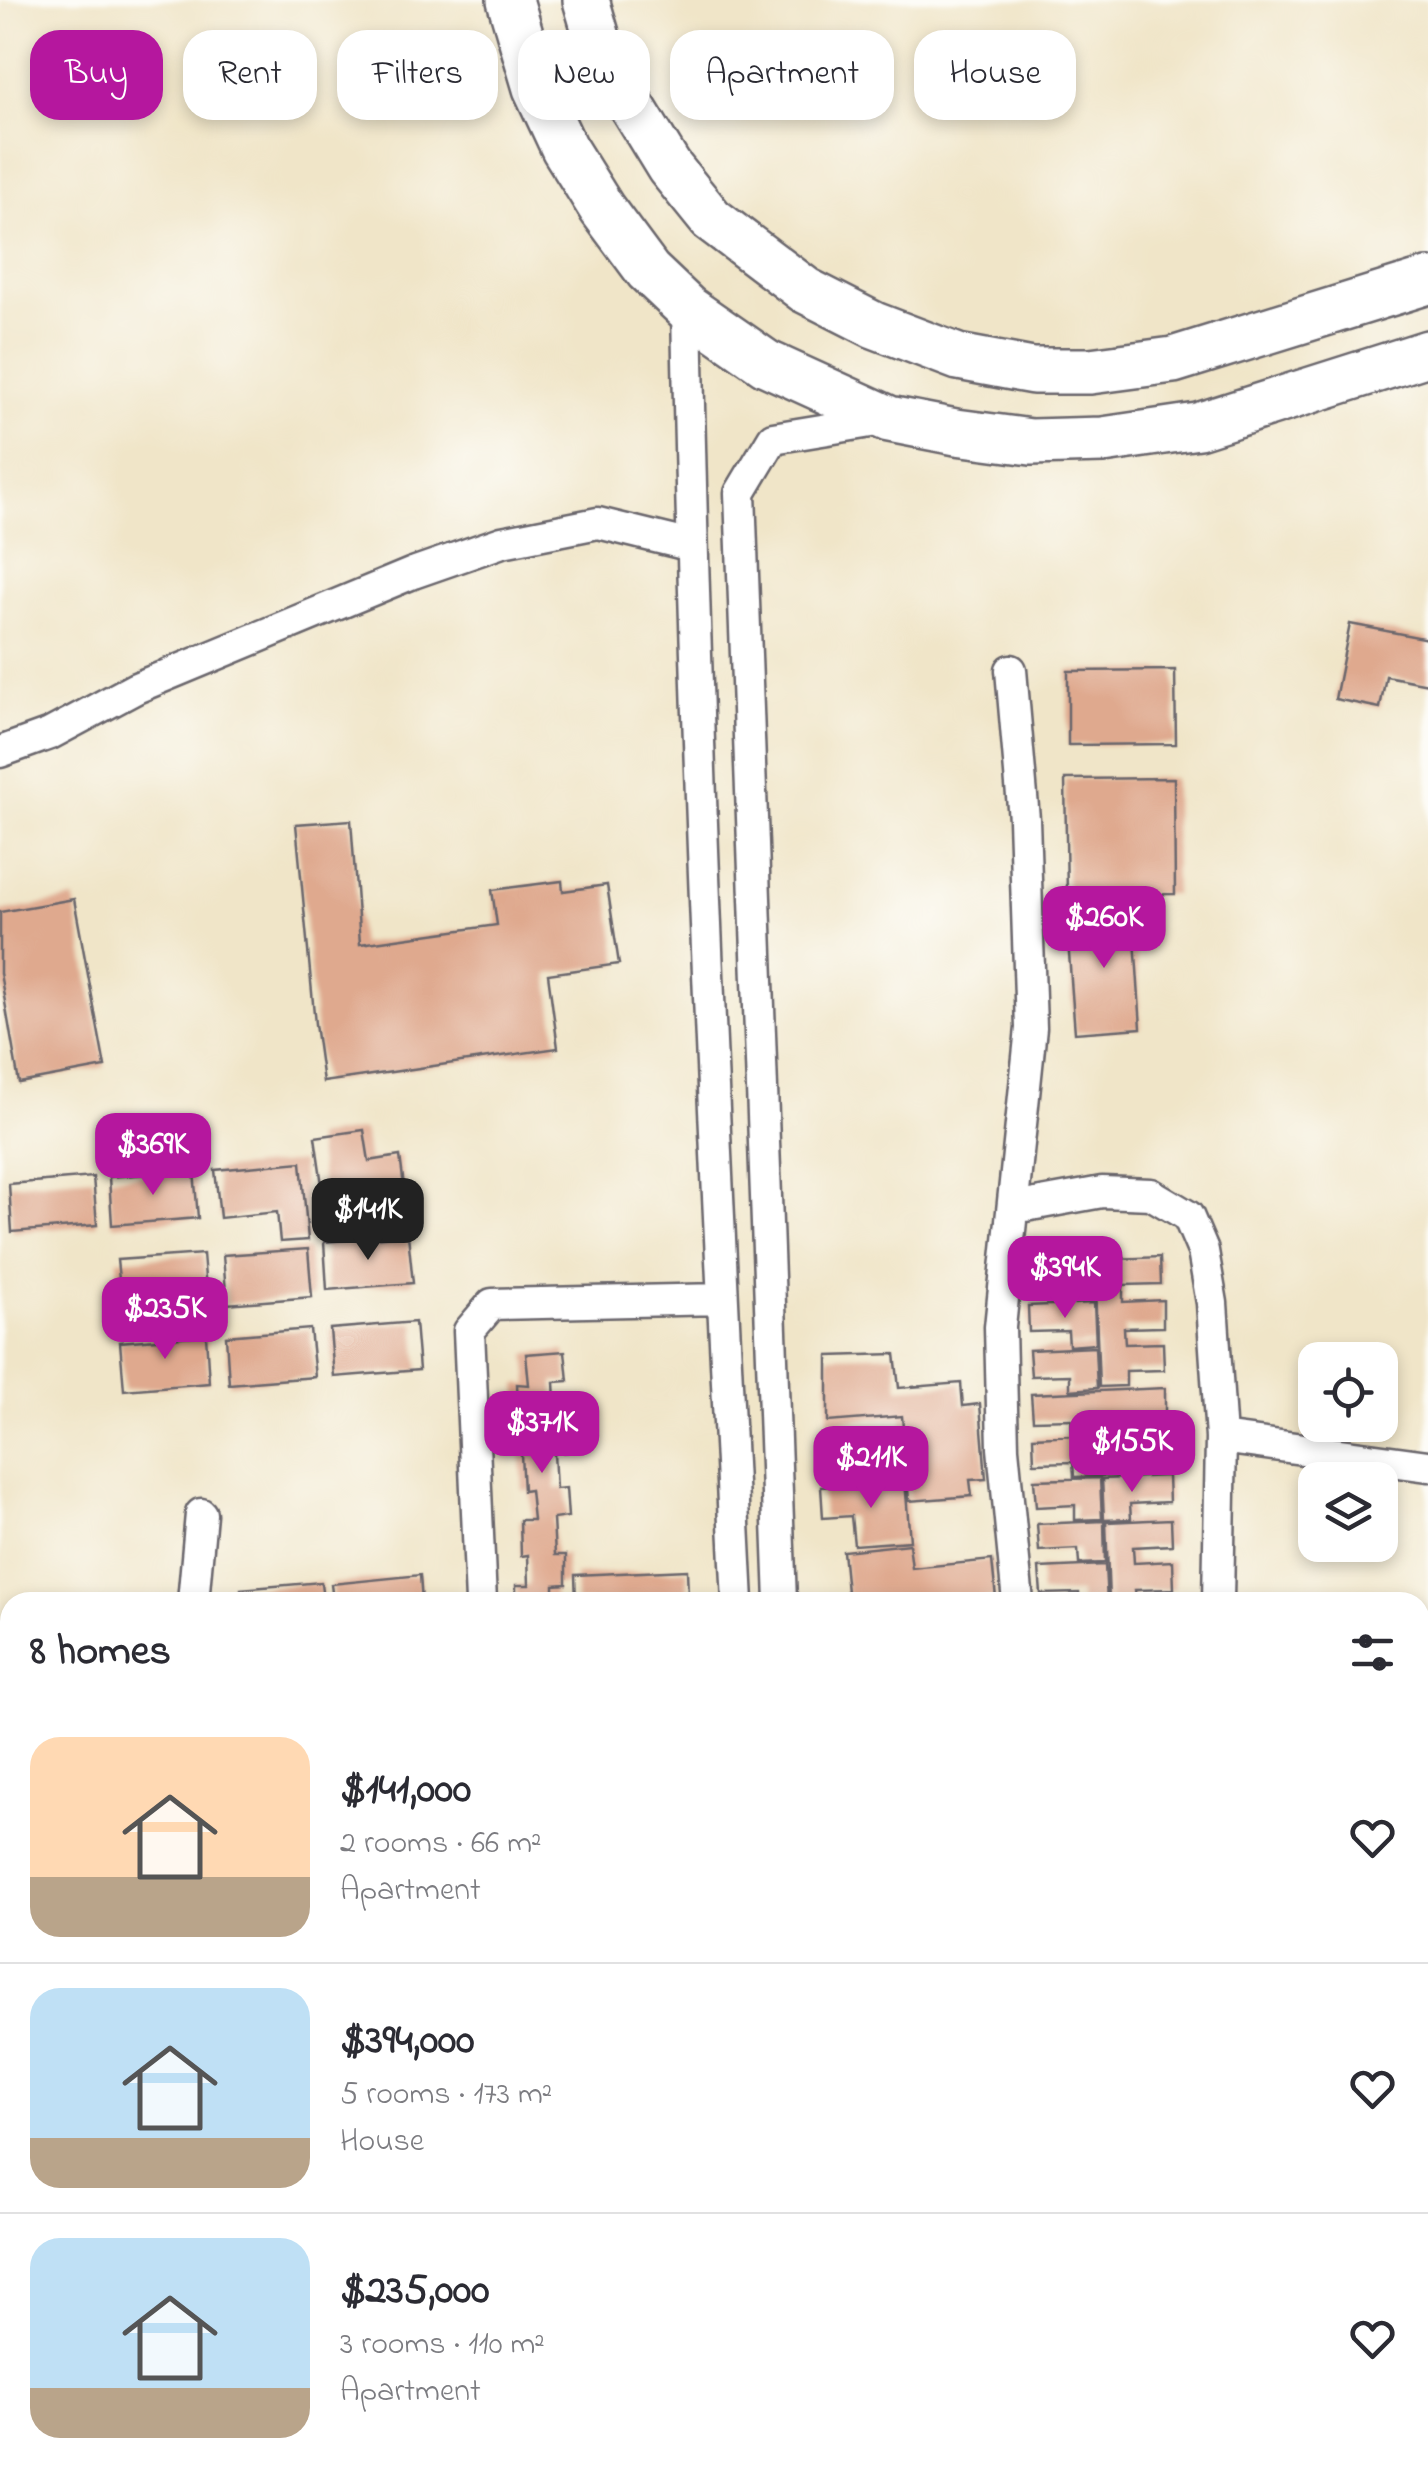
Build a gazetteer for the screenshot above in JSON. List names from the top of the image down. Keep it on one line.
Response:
{"page":{"chip":["Buy","Rent","Filters","New","Apartment","House"],"price":["$260K","$369K","$141K","$394K","$235K","$371K","$155K","$211K"],"heading":"8 homes","list":[{"name":"$141,000","note":"2 rooms · 66 m² · Apartment"},{"name":"$394,000","note":"5 rooms · 173 m² · House"},{"name":"$235,000","note":"3 rooms · 110 m² · Apartment"}]}}
